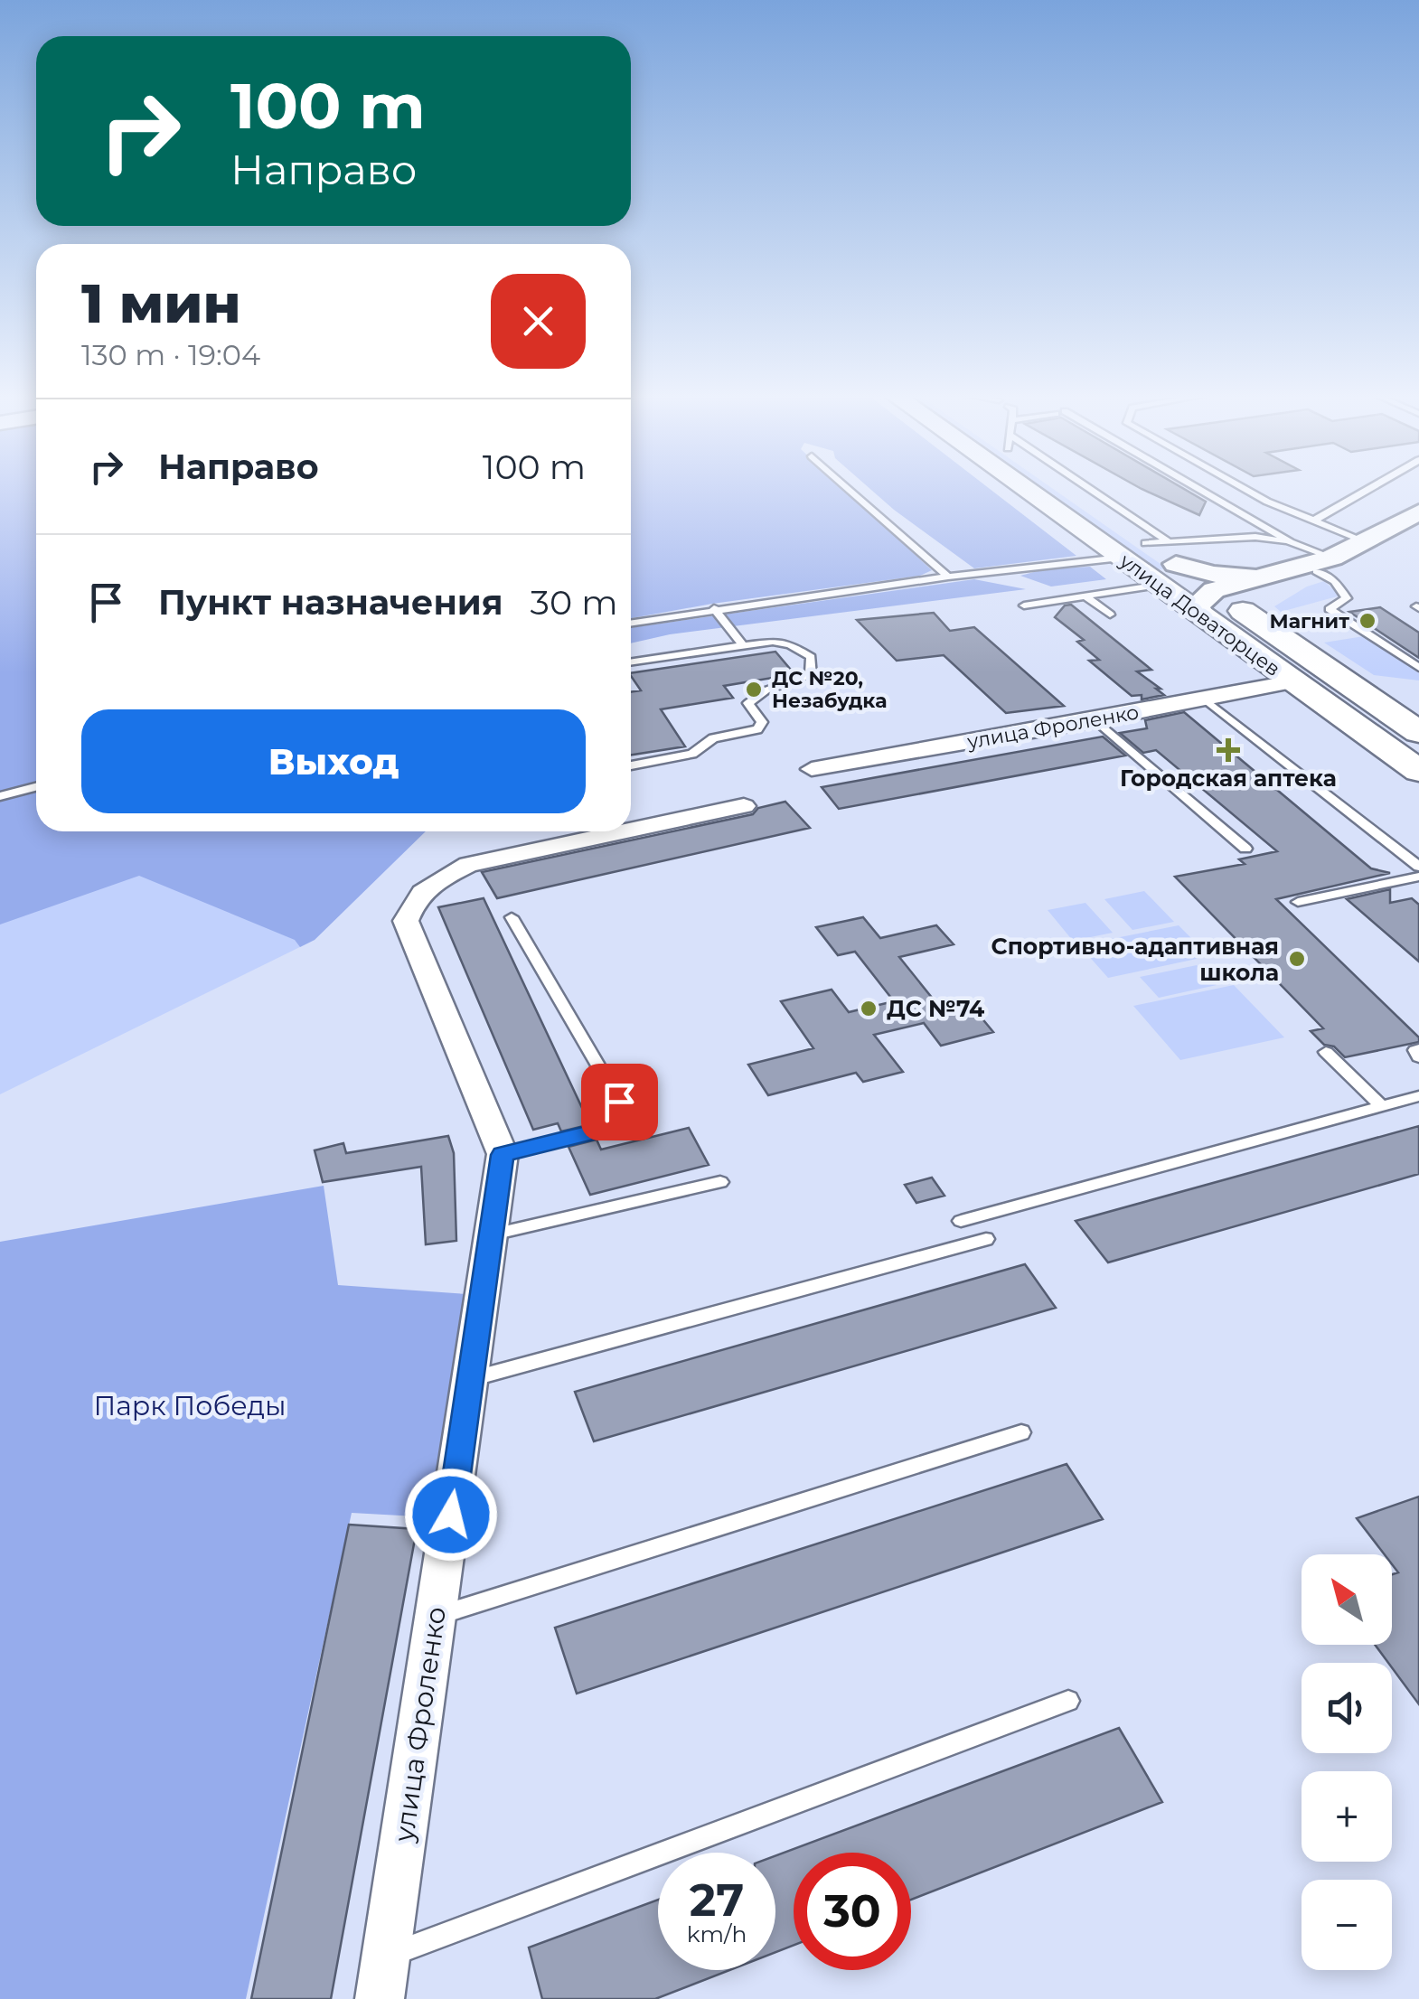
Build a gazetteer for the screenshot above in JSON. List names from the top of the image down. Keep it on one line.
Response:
{"streets":{"main road":["улица Доваторцев"],"street":["улица Фроленко"]},"crossings":[["улица Доваторцев","улица Фроленко"]],"parks":["Парк Победы"],"places":{"other":["Магнит","ДС №20, Незабудка","Спортивно-адаптивная школа","ДС №74"],"health":["Городская аптека"]},"north":"top left","page":{"turn":["100 m","Направо"],"heading":["1 мин","130 m · 19:04"],"list":[{"name":"Направо","value":"100 m"},{"name":"Пункт назначения","value":"30 m"}],"buttons":"Выход","map_buttons":["+","−"],"speed":"27 km/h","limit":"30"}}
